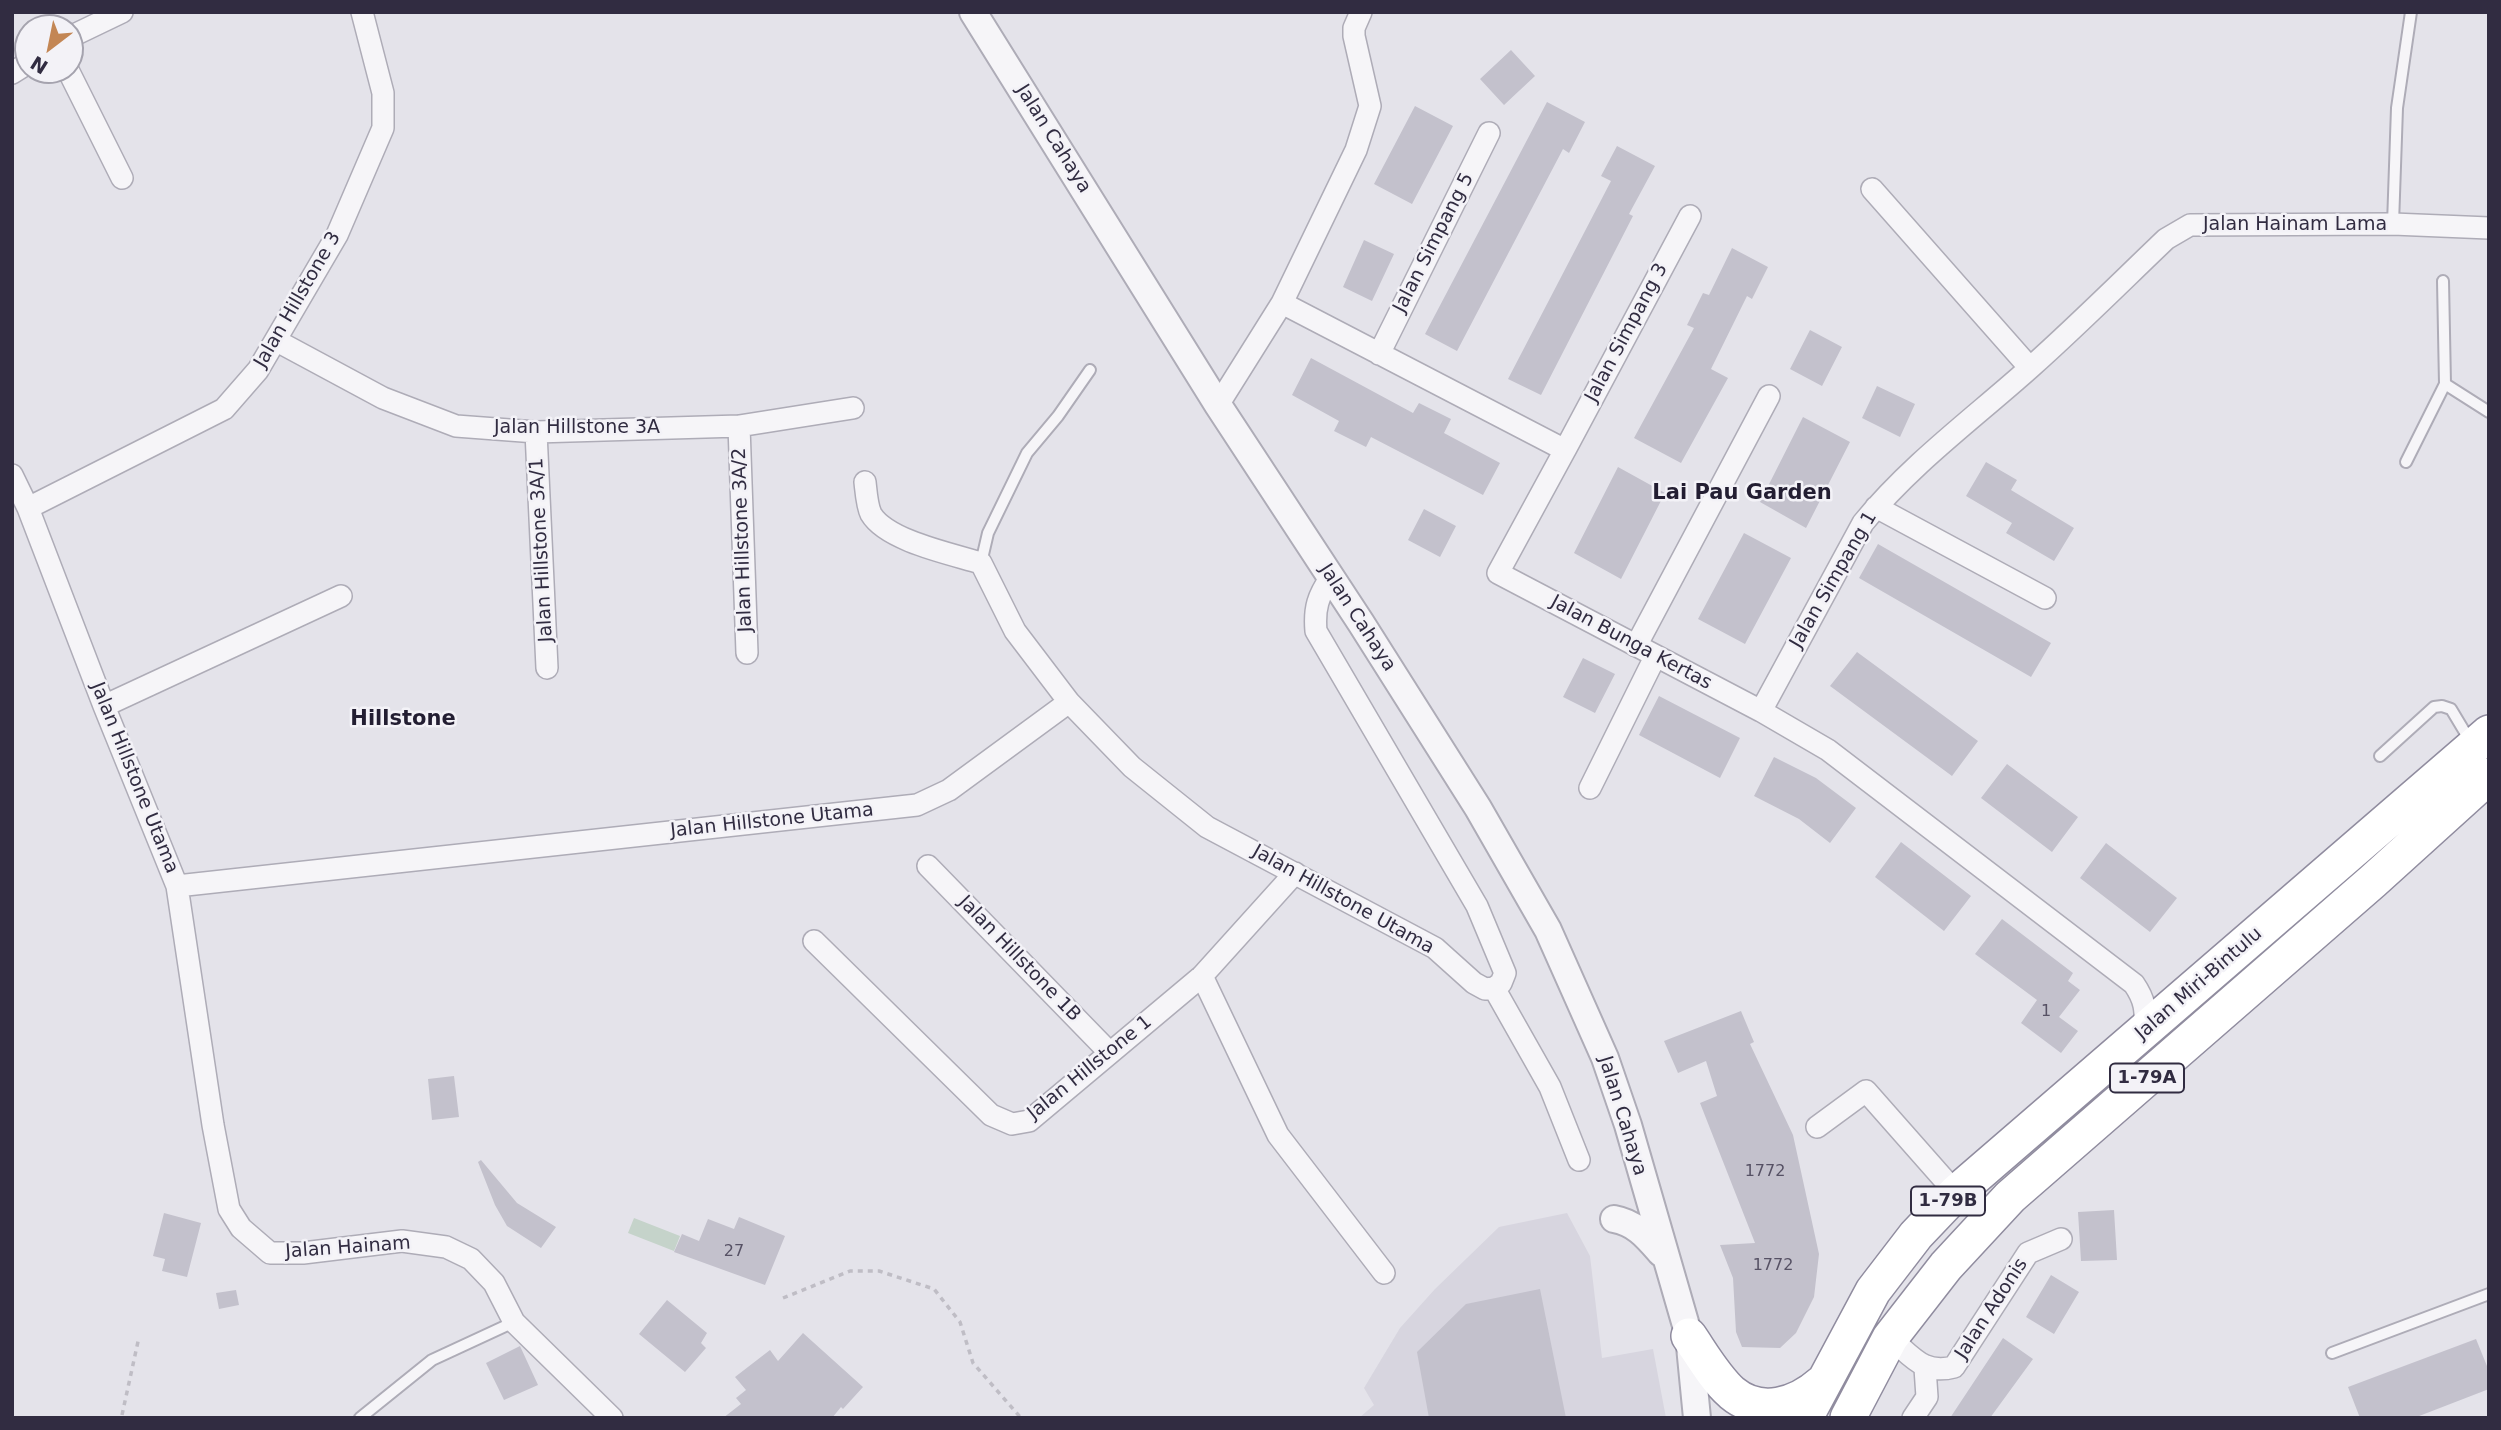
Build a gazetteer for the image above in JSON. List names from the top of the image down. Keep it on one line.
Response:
{"streets":{"highway":["Jalan Miri-Bintulu","1-79A","1-79B"],"street":["Jalan Cahaya","Jalan Hainam Lama","Jalan Simpang 5","Jalan Hillstone 3","Jalan Simpang 3","Jalan Hillstone 3A","Jalan Hillstone 3A/2","Jalan Hillstone 3A/1","Jalan Simpang 1","Jalan Bunga Kertas","Jalan Hillstone Utama","Jalan Hillstone 1B","Jalan Hillstone 1","Jalan Hainam","Jalan Adonis"]},"crossings":[["Jalan Hainam Lama","Jalan Simpang 1"],["Jalan Hillstone 3","Jalan Hillstone 3A"],["Jalan Hillstone 3","Jalan Hillstone Utama"],["Jalan Simpang 3","Jalan Bunga Kertas"],["Jalan Hillstone 3A","Jalan Hillstone 3A/2"],["Jalan Hillstone 3A","Jalan Hillstone 3A/1"],["Jalan Simpang 1","Jalan Bunga Kertas"],["Jalan Bunga Kertas","Jalan Miri-Bintulu"],["Jalan Hillstone Utama","Jalan Hillstone 1"],["Jalan Hillstone Utama","Jalan Hainam"],["Jalan Hillstone 1B","Jalan Hillstone 1"]],"districts":["Lai Pau Garden","Hillstone"],"house_numbers":["1","1772","27","1772"],"north":"bottom left"}
